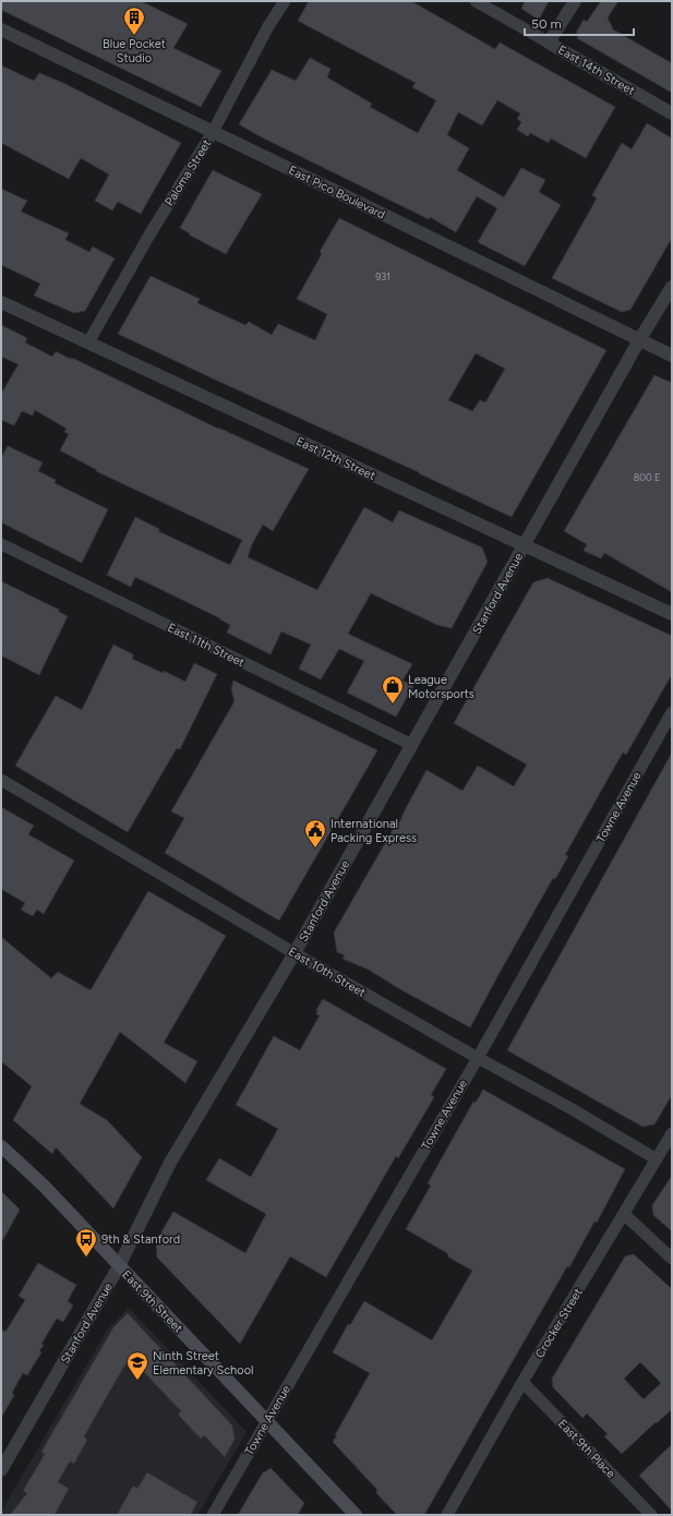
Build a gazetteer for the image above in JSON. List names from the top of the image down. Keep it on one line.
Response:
{"streets":{"main road":["East 9th Street"],"street":["East 14th Street","Paloma Street","East Pico Boulevard","East 12th Street","Stanford Avenue","East 11th Street","Towne Avenue","East 10th Street","Crocker Street","East 9th Place"]},"crossings":[["Paloma Street","East Pico Boulevard"],["Paloma Street","East 12th Street"],["East Pico Boulevard","Stanford Avenue"],["East 12th Street","Stanford Avenue"],["Stanford Avenue","East 11th Street"],["Stanford Avenue","East 10th Street"],["Stanford Avenue","East 9th Street"],["Towne Avenue","East 10th Street"],["Towne Avenue","East 9th Street"],["East 10th Street","Crocker Street"],["Crocker Street","East 9th Place"]],"places":{"building":["Blue Pocket Studio"],"shop":["League Motorsports"],"public building":["International Packing Express"],"bus stop":["9th & Stanford"],"school or university":["Ninth Street Elementary School"]},"house_numbers":["931","800 E"],"scale_bar":"50 m"}
